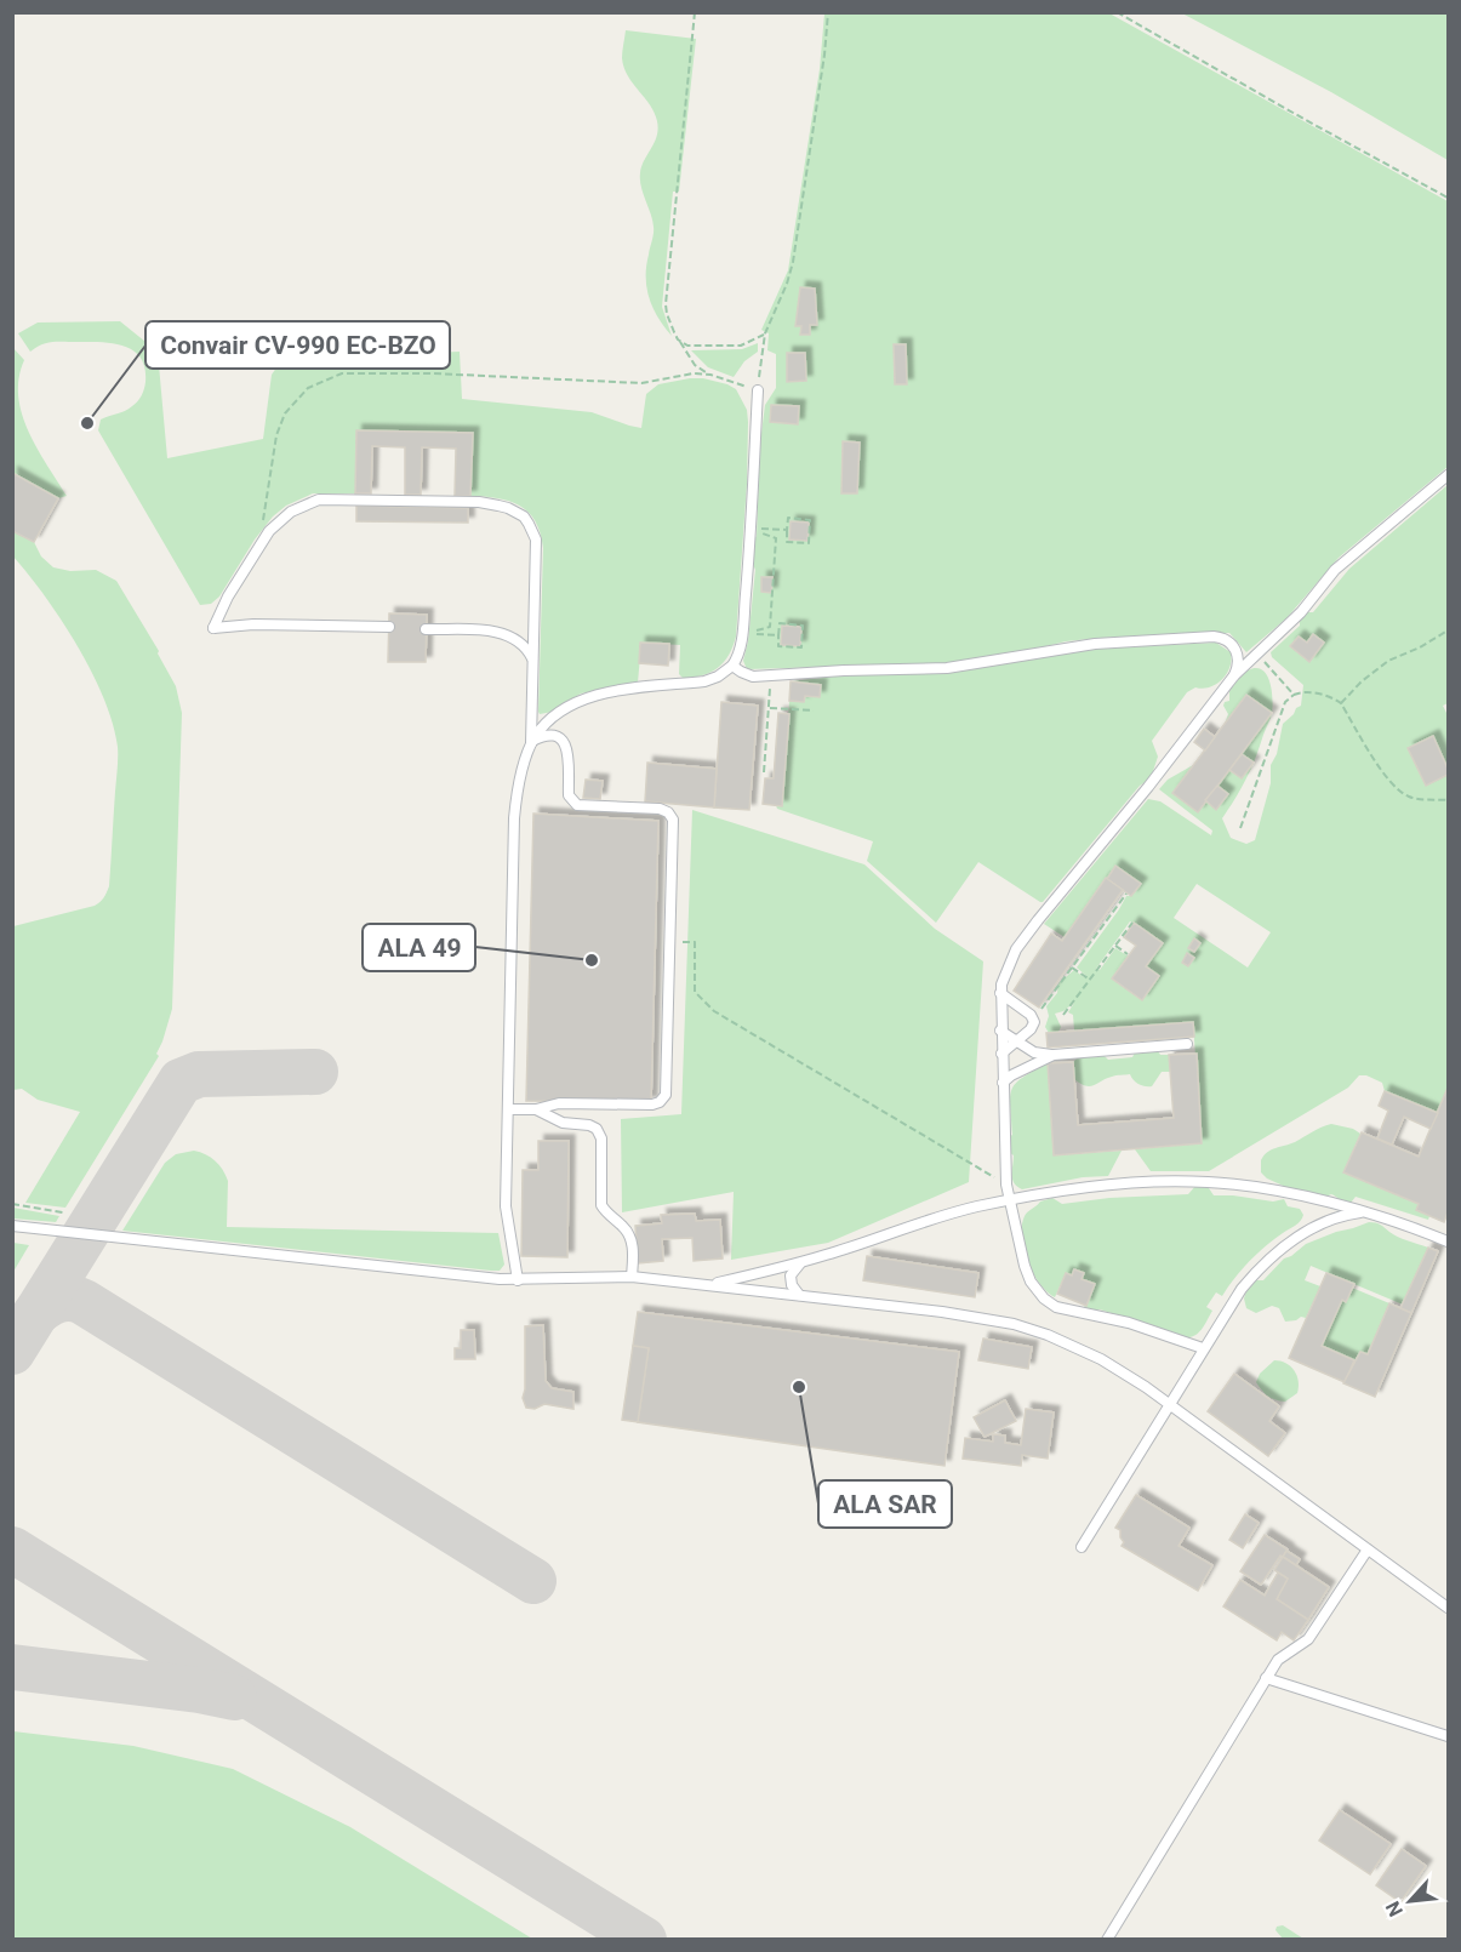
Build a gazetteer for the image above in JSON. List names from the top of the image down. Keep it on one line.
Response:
{"places":["Convair CV-990 EC-BZO","ALA 49","ALA SAR"],"north":"bottom left"}
